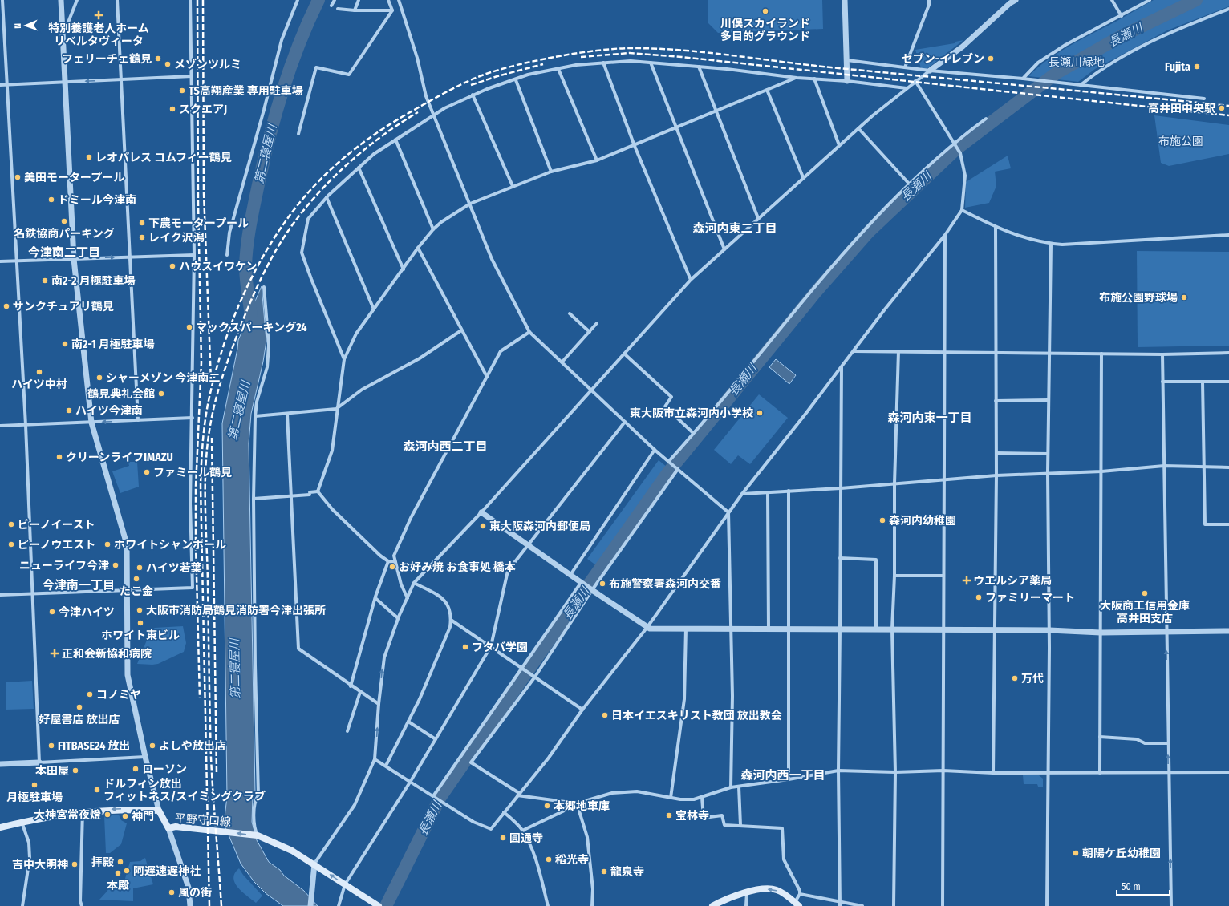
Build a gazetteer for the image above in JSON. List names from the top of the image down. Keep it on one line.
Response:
{"streets":{"main road":["平野守口線"]},"one_way":["平野守口線"],"districts":["森河内東二丁目","今津南二丁目","森河内東一丁目","森河内西二丁目","今津南一丁目","森河内西一丁目"],"water":["長瀬川","第二寝屋川"],"parks":["長瀬川緑地","布施公園"],"places":{"other":["川俣スカイランド 多目的グラウンド","フェリーチェ鶴見","セブン-イレブン","メゾンツルミ","Fujita","TS高翔産業 専用駐車場","高井田中央駅","スクエアJ","レオパレス コムフィー鶴見","美田モータープール","ドミール今津南","名鉄協商パーキング","下農モータープール","レイク沢潟","ハウスイワケン","南2-2 月極駐車場","布施公園野球場","サンクチュアリ鶴見","マックスパーキング24","南2-1 月極駐車場","ハイツ中村","シャーメゾン 今津南二","鶴見典礼会館","ハイツ今津南","東大阪市立森河内小学校","クリーンライフIMAZU","ファミール鶴見","森河内幼稚園","ビーノイースト","東大阪森河内郵便局","ピーノウエスト","ホワイトシャンボール","ニューライフ今津","お好み焼 お食事処 橋本","ハイツ若葉","たこ金","布施警察署森河内交番","大阪商工信用金庫 高井田支店","ファミリーマート","大阪市消防局鶴見消防署今津出張所","今津ハイツ","ホワイト東ビル","フタバ学園","万代","コノミヤ","好屋書店 放出店","日本イエスキリスト教団 放出教会","FITBASE24 放出","よしや放出店","ローソン","本田屋","月極駐車場","ドルフィン放出 フィットネス/スイミングクラブ","本郷地車庫","大神宮常夜燈","宝林寺","神門","圓通寺","朝陽ケ丘幼稚園","稻光寺","拝殿","吉中大明神","阿遅速遅神社","龍泉寺","本殿","風の街"],"health":["特別養護老人ホーム リベルタヴィータ","ウエルシア薬局","正和会新協和病院"]},"scale_bar":"50 m","north":"left"}
